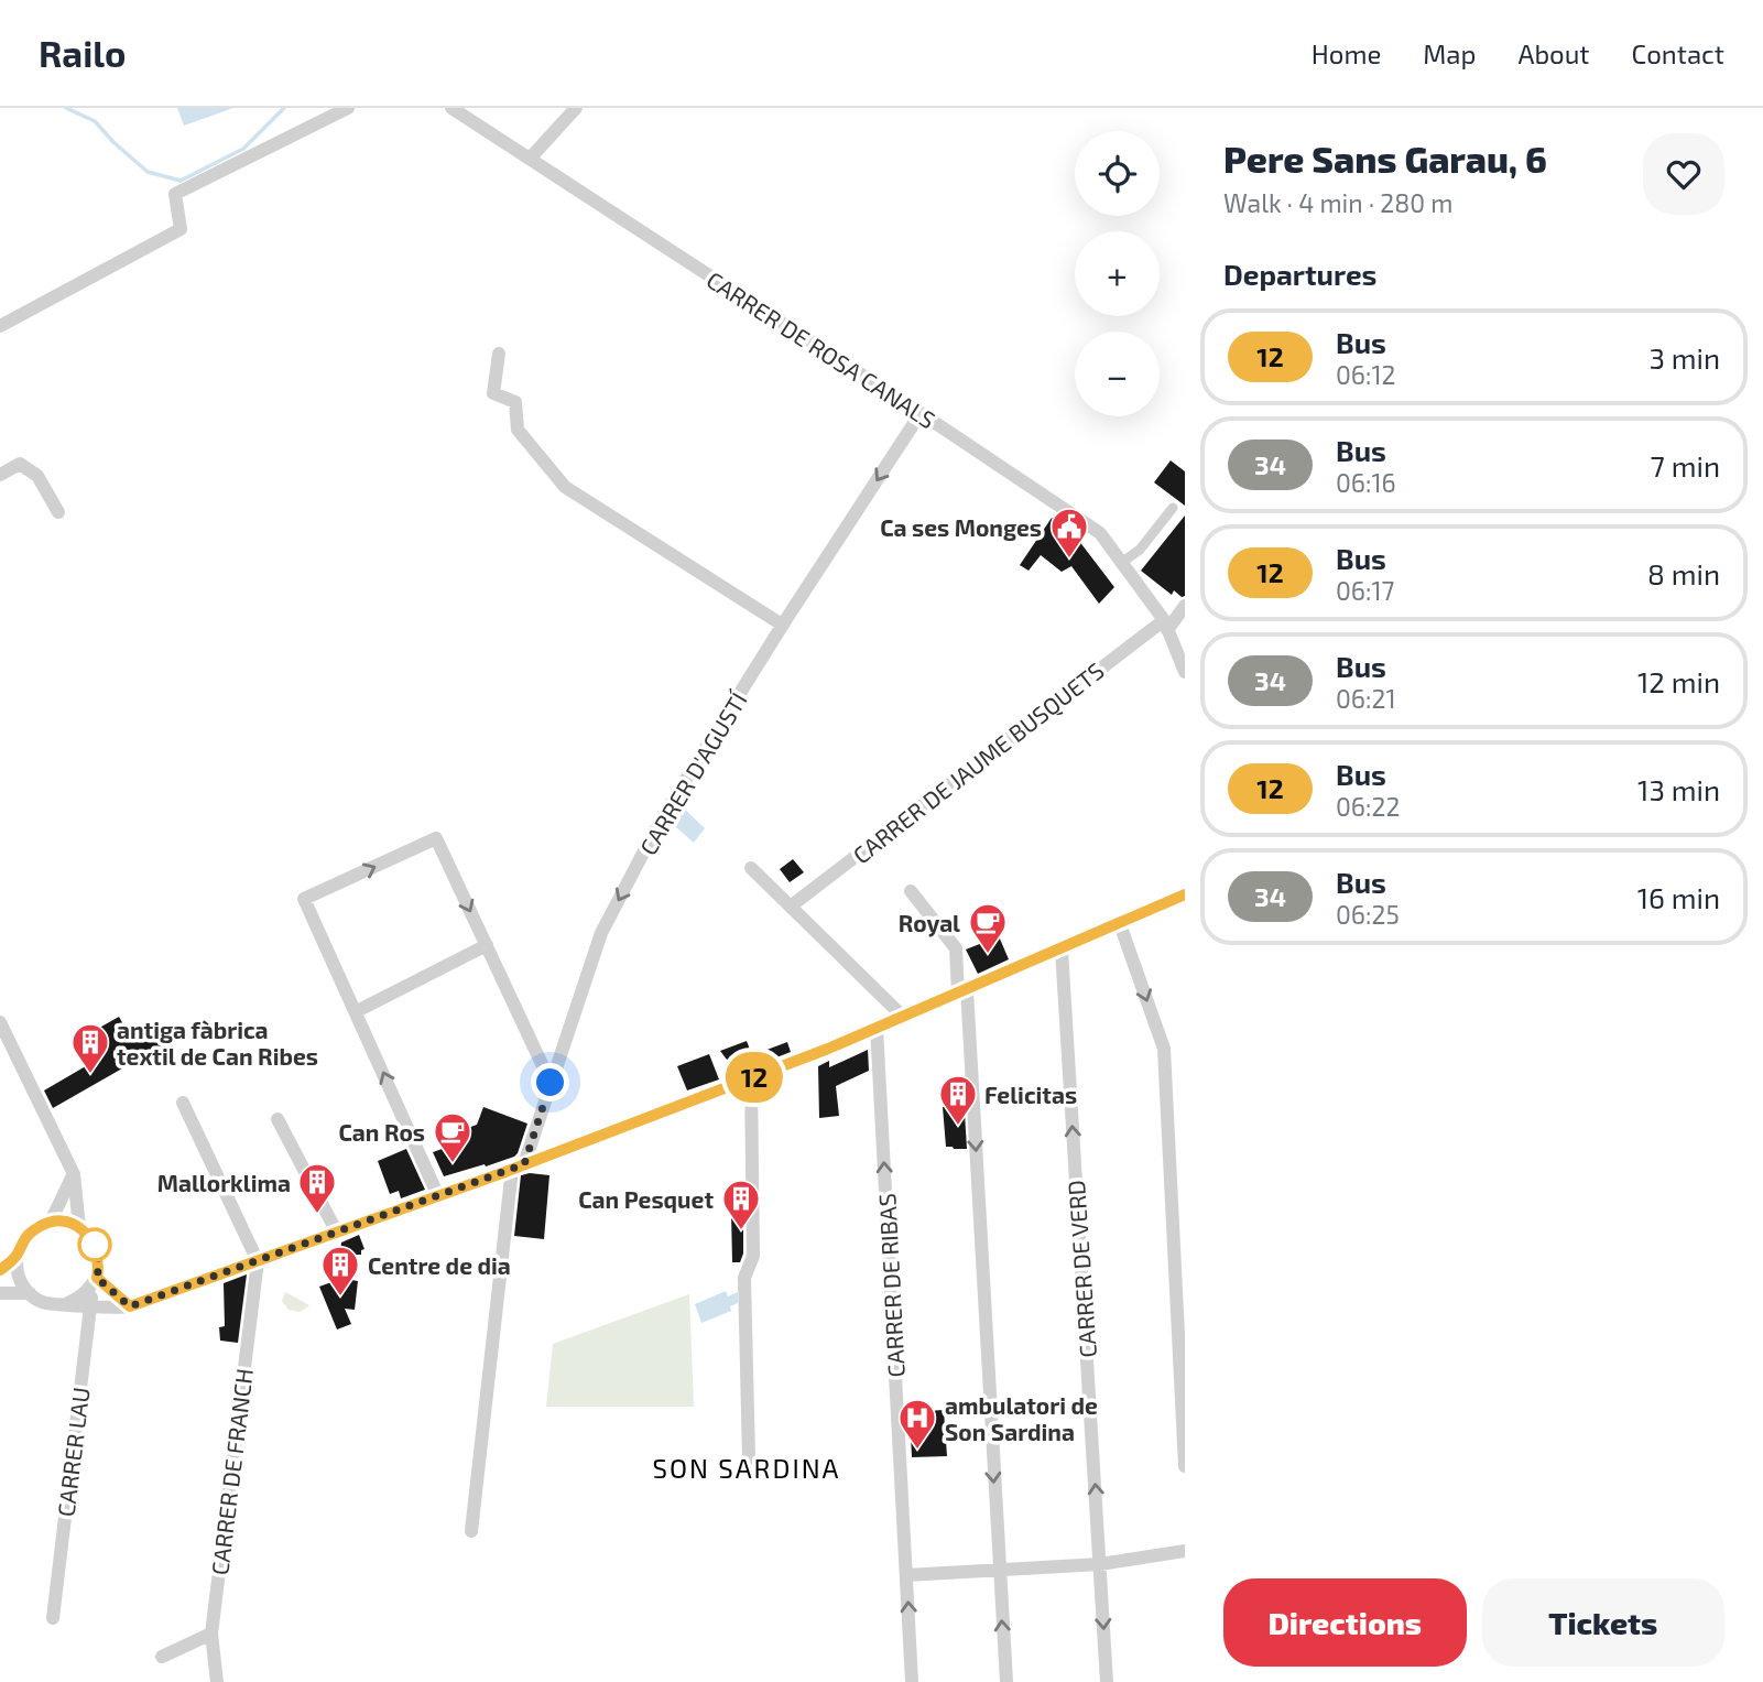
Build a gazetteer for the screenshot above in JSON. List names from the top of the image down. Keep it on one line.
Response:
{"streets":{"street":["CARRER DE ROSA CANALS","CARRER DE JAUME BUSQUETS","CARRER D'AGUSTÍ","CARRER DE VERD","CARRER DE RIBAS","CARRER LAU","CARRER DE FRANCH"]},"crossings":[["CARRER DE ROSA CANALS","CARRER DE JAUME BUSQUETS"],["CARRER DE ROSA CANALS","CARRER D'AGUSTÍ"]],"one_way":["CARRER D'AGUSTÍ"],"districts":["SON SARDINA"],"places":{"public building":["Ca ses Monges"],"cafe":["Royal","Can Ros"],"building":["antiga fàbrica textil de Can Ribes","Felicitas","Mallorklima","Can Pesquet","Centre de dia"],"hospital":["ambulatori de Son Sardina"]},"lines":["bus line 12"],"page":{"header":"Railo","nav":["Home","Map","About","Contact"],"on_map":"12","heading":[["Pere Sans Garau, 6","Walk · 4 min · 280 m"],"Departures"],"map_buttons":["+","−"],"list":[{"mark":"12","name":"Bus","note":"06:12","value":"3 min"},{"mark":"34","name":"Bus","note":"06:16","value":"7 min"},{"mark":"12","name":"Bus","note":"06:17","value":"8 min"},{"mark":"34","name":"Bus","note":"06:21","value":"12 min"},{"mark":"12","name":"Bus","note":"06:22","value":"13 min"},{"mark":"34","name":"Bus","note":"06:25","value":"16 min"}],"buttons":["Directions","Tickets"]}}
